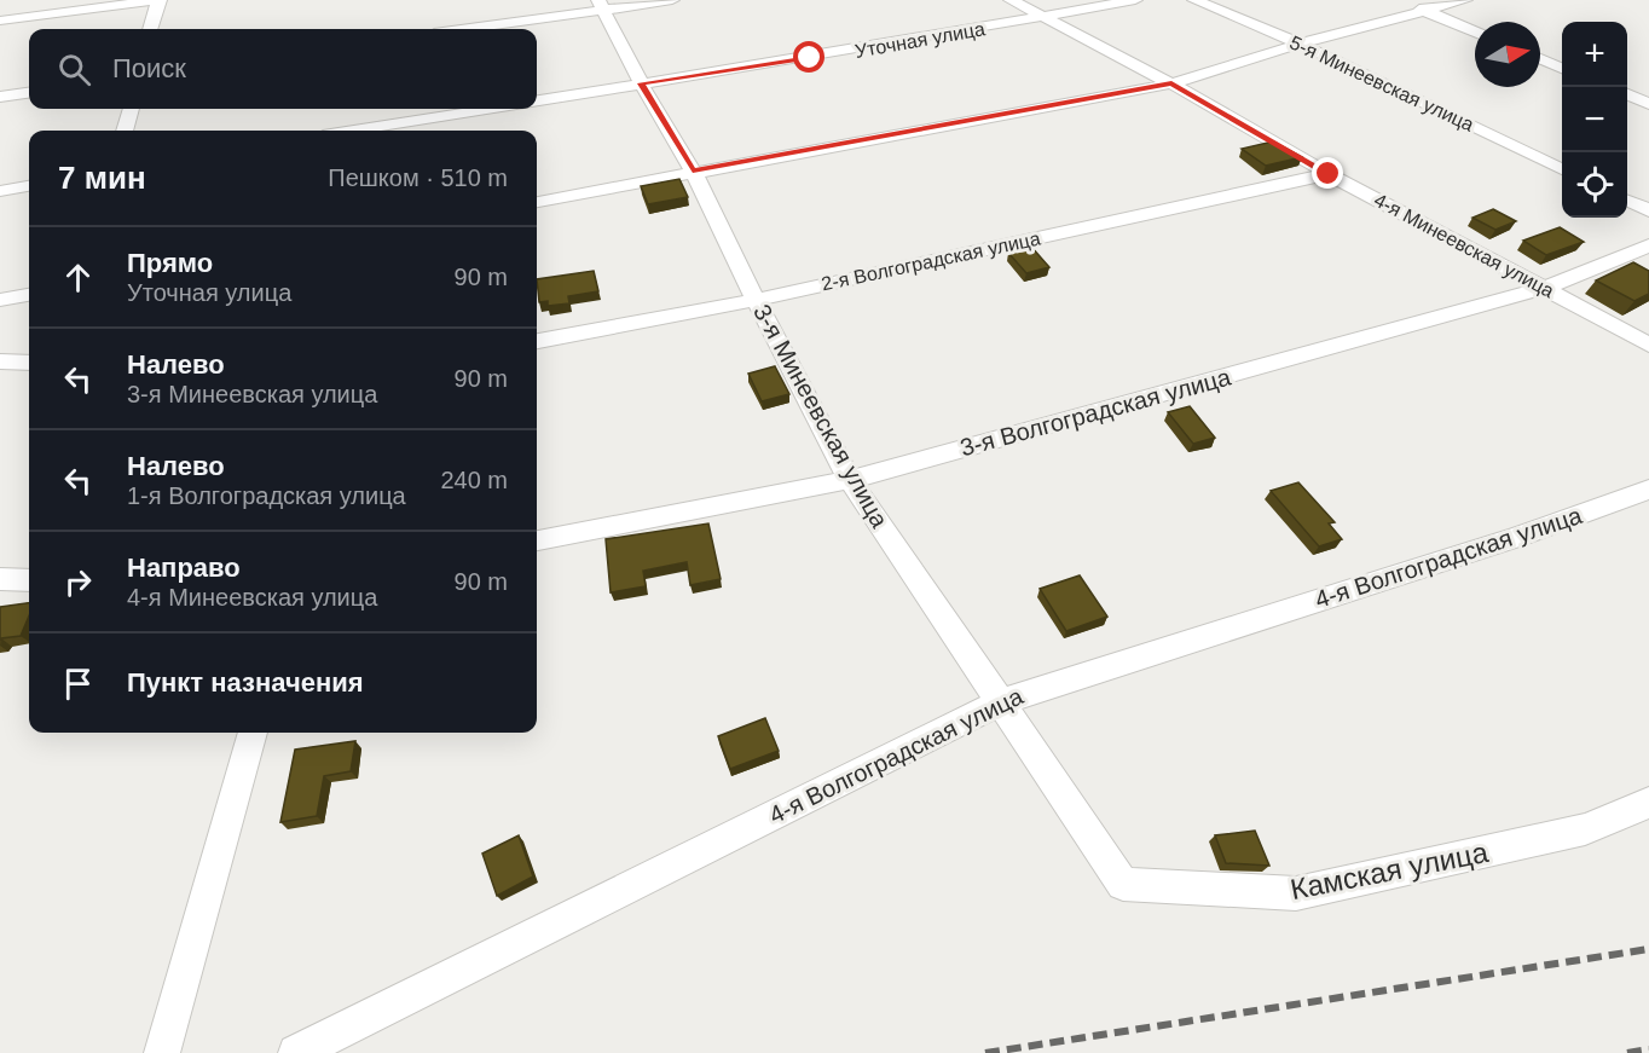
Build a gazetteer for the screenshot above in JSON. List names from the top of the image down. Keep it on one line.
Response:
{"streets":{"street":["Уточная улица","5-я Минеевская улица","4-я Минеевская улица","2-я Волгоградская улица","3-я Волгоградская улица","3-я Минеевская улица","4-я Волгоградская улица","Камская улица"]},"crossings":[["Уточная улица","4-я Минеевская улица"],["Уточная улица","3-я Минеевская улица"],["4-я Минеевская улица","2-я Волгоградская улица"],["4-я Минеевская улица","3-я Волгоградская улица"],["2-я Волгоградская улица","3-я Минеевская улица"],["3-я Волгоградская улица","3-я Минеевская улица"],["3-я Минеевская улица","4-я Волгоградская улица"],["3-я Минеевская улица","Камская улица"]],"north":"right","page":{"map_buttons":["+","−"],"search":"Поиск","heading":["7 мин","Пешком · 510 m"],"list":[["Прямо","Уточная улица","90 m"],["Налево","3-я Минеевская улица","90 m"],["Налево","1-я Волгоградская улица","240 m"],["Направо","4-я Минеевская улица","90 m"],"Пункт назначения"]}}
